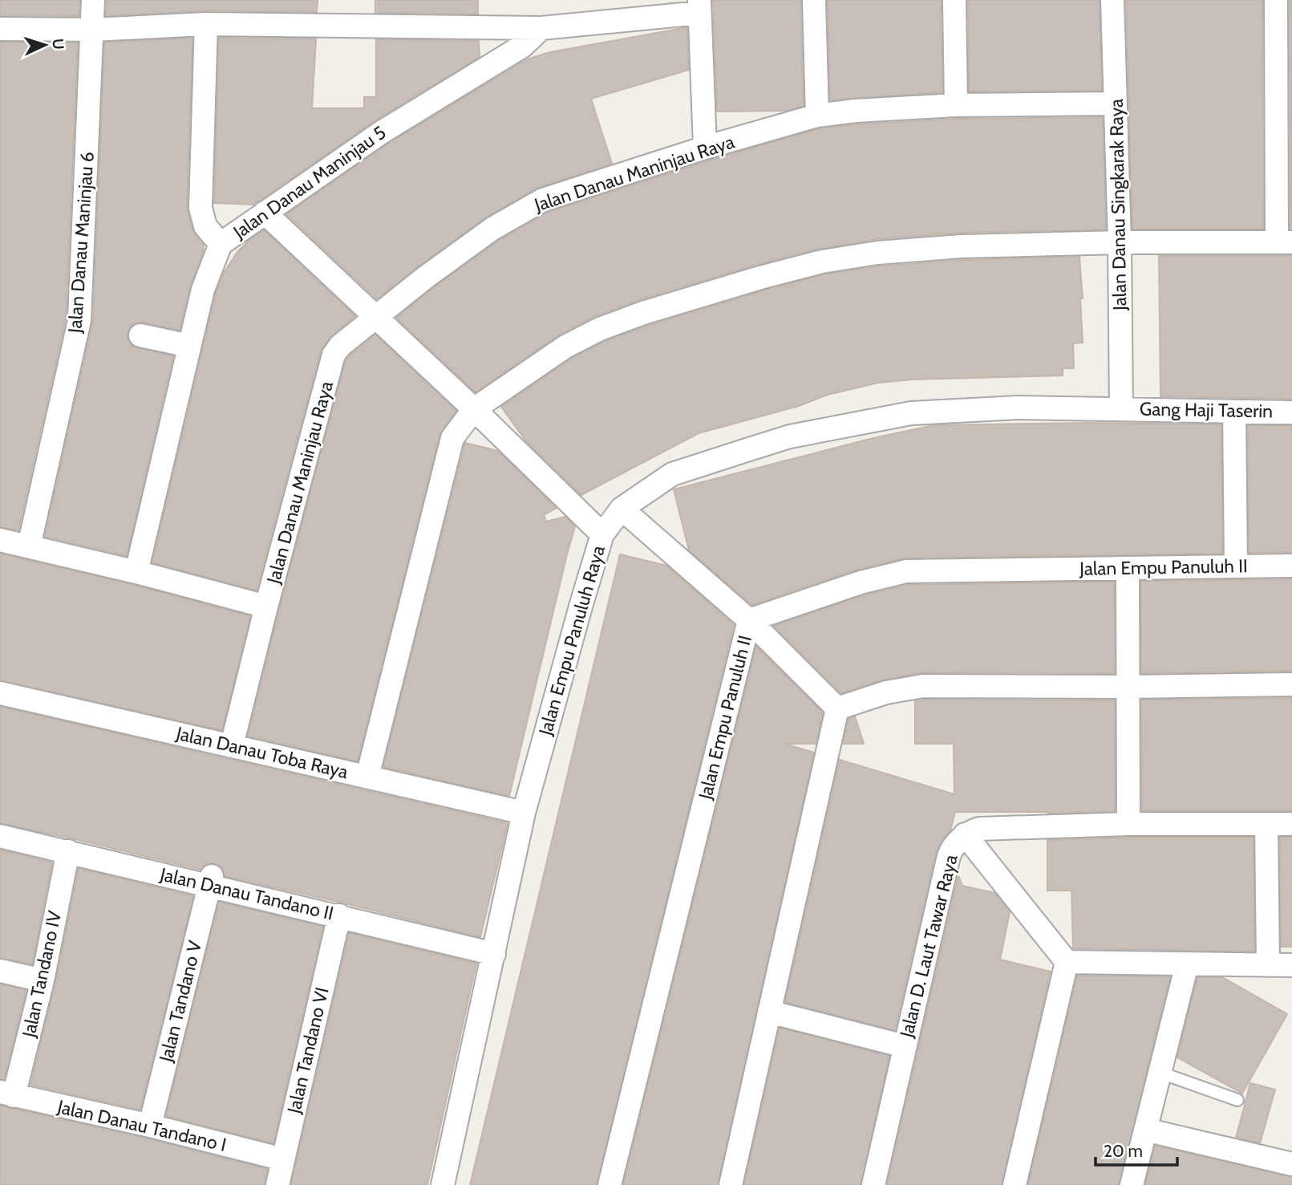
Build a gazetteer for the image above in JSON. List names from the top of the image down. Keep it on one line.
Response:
{"streets":{"street":["Jalan Danau Maninjau Raya","Jalan Danau Maninjau 5","Jalan Danau Singkarak Raya","Jalan Danau Maninjau 6","Gang Haji Taserin","Jalan Empu Panuluh II","Jalan Empu Panuluh Raya","Jalan Danau Toba Raya","Jalan Danau Tandano II","Jalan D. Laut Tawar Raya","Jalan Tandano IV","Jalan Tandano V","Jalan Tandano VI","Jalan Danau Tandano I"]},"crossings":[["Jalan Danau Maninjau Raya","Jalan Danau Singkarak Raya"],["Jalan Danau Maninjau Raya","Jalan Danau Toba Raya"],["Jalan Danau Singkarak Raya","Gang Haji Taserin"],["Jalan Danau Singkarak Raya","Jalan Empu Panuluh Raya"],["Gang Haji Taserin","Jalan Empu Panuluh Raya"],["Jalan Empu Panuluh Raya","Jalan Danau Toba Raya"],["Jalan Empu Panuluh Raya","Jalan Danau Tandano II"],["Jalan Danau Tandano II","Jalan Tandano IV"],["Jalan Danau Tandano II","Jalan Tandano V"],["Jalan Danau Tandano II","Jalan Tandano VI"],["Jalan Tandano IV","Jalan Danau Tandano I"],["Jalan Tandano V","Jalan Danau Tandano I"],["Jalan Tandano VI","Jalan Danau Tandano I"]],"scale_bar":"20 m","north":"right"}
